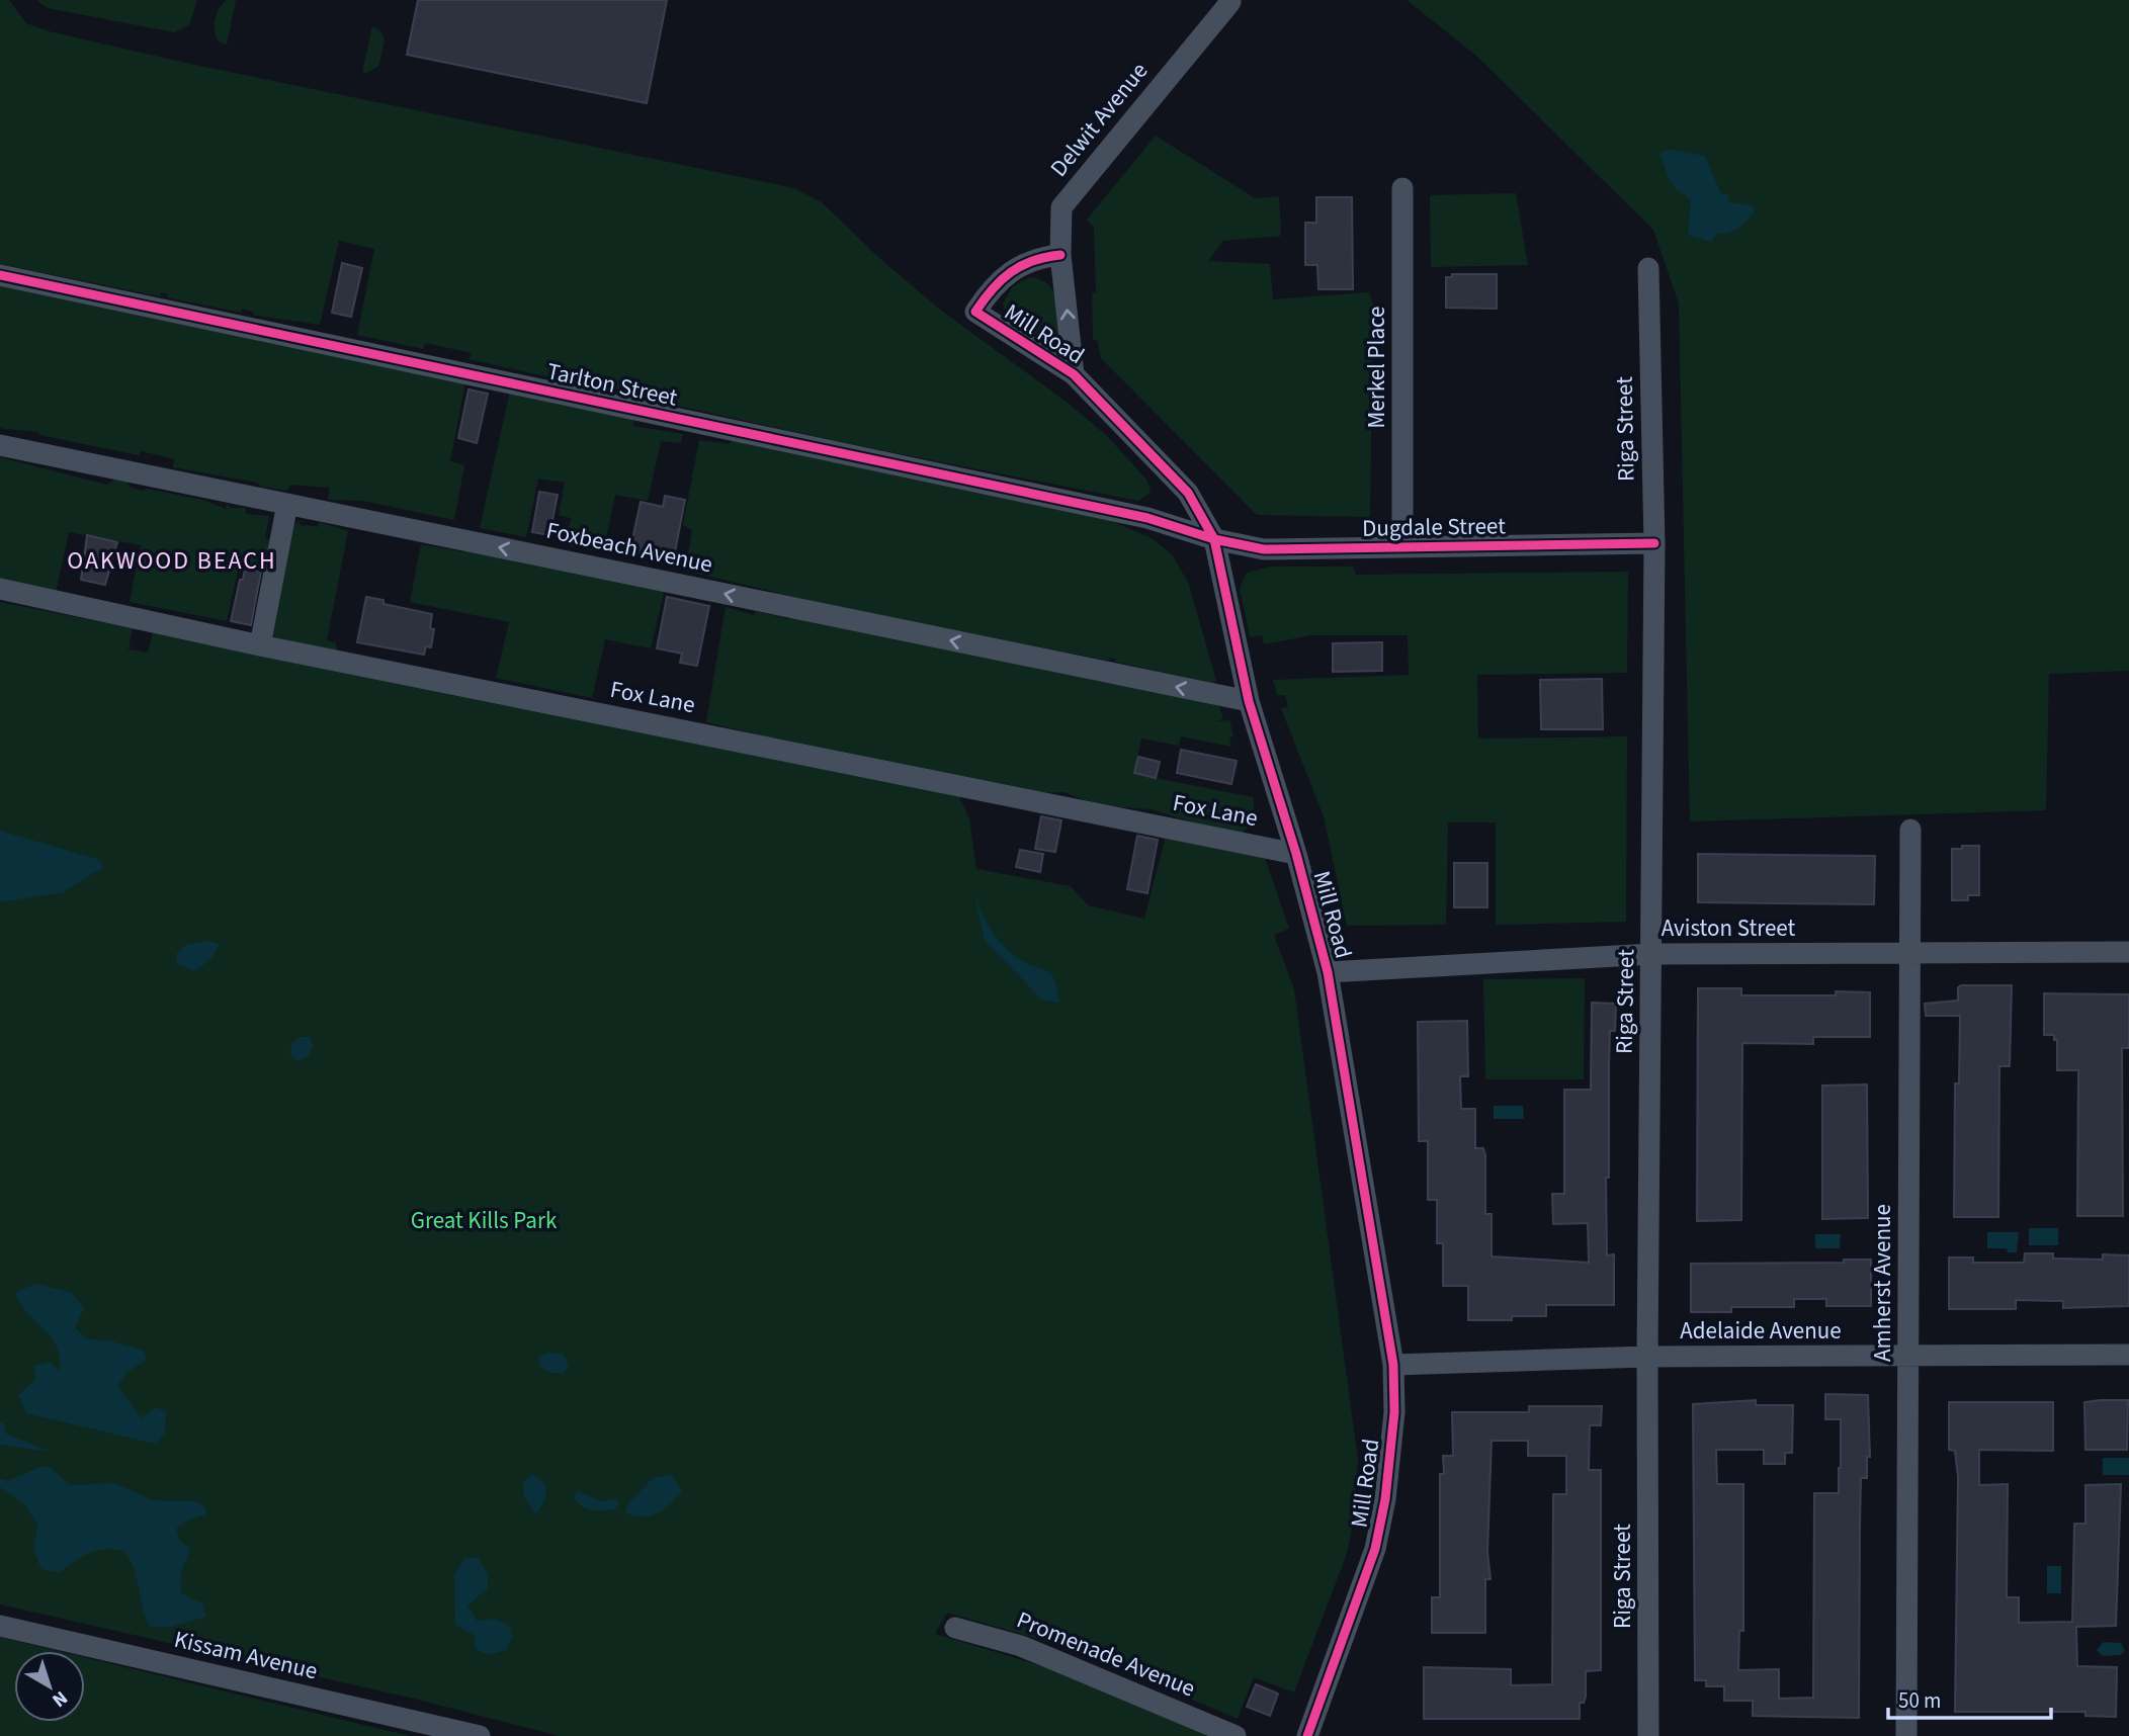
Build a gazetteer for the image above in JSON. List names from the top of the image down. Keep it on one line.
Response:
{"streets":{"street":["Delwit Avenue","Mill Road","Merkel Place","Tarlton Street","Riga Street","Dugdale Street","Foxbeach Avenue","Fox Lane","Aviston Street","Amherst Avenue","Adelaide Avenue","Promenade Avenue","Kissam Avenue"]},"crossings":[["Delwit Avenue","Mill Road"],["Mill Road","Tarlton Street"],["Mill Road","Dugdale Street"],["Mill Road","Foxbeach Avenue"],["Mill Road","Fox Lane"],["Mill Road","Aviston Street"],["Mill Road","Adelaide Avenue"],["Merkel Place","Dugdale Street"],["Tarlton Street","Dugdale Street"],["Riga Street","Dugdale Street"],["Riga Street","Aviston Street"],["Riga Street","Adelaide Avenue"],["Aviston Street","Amherst Avenue"],["Amherst Avenue","Adelaide Avenue"]],"one_way":["Foxbeach Avenue"],"districts":["OAKWOOD BEACH"],"parks":["Great Kills Park"],"scale_bar":"50 m","north":"bottom right"}
